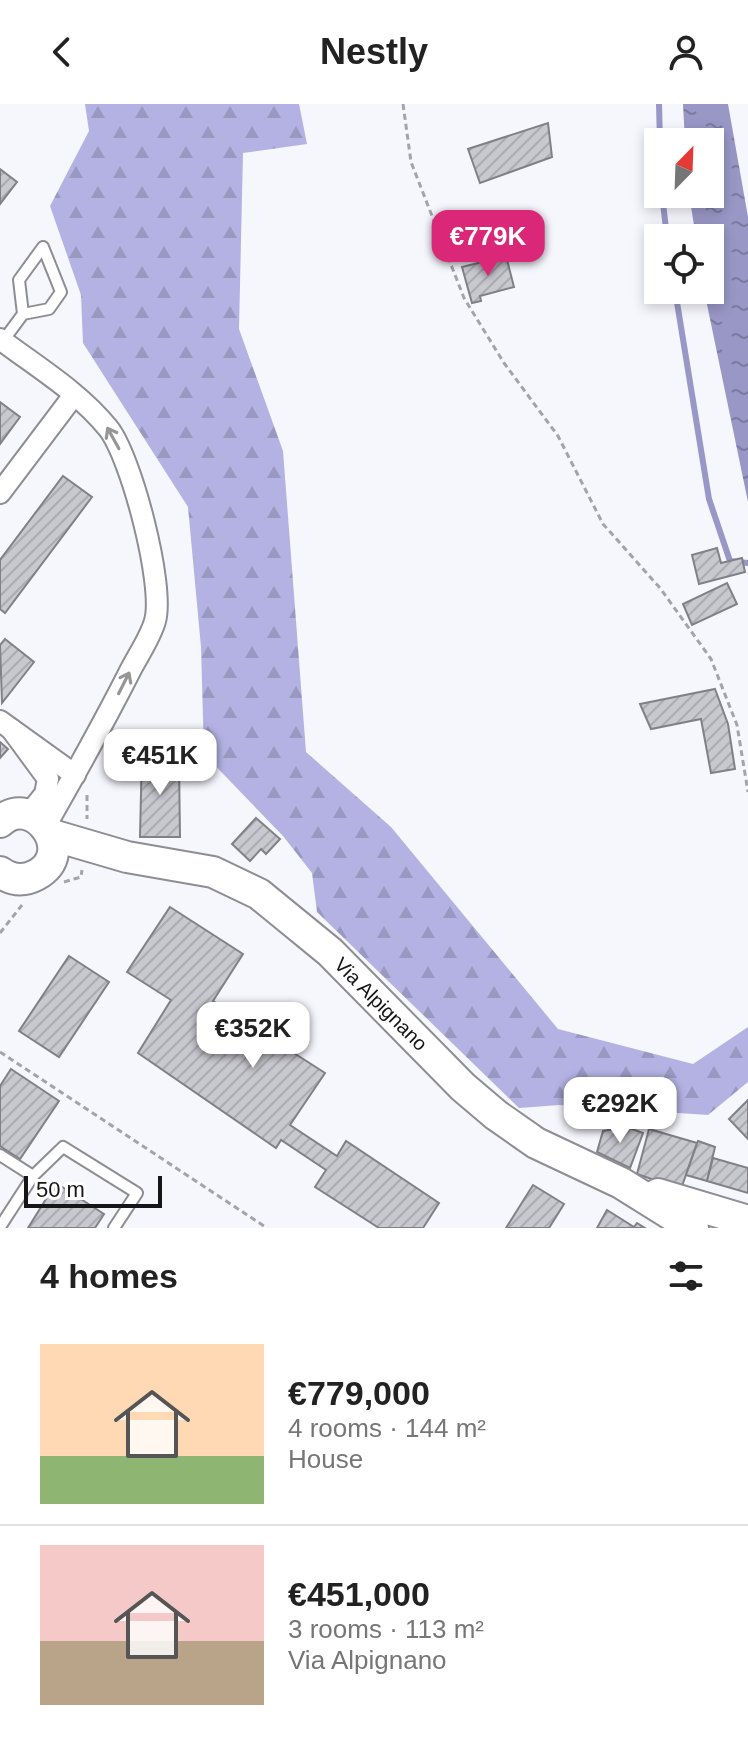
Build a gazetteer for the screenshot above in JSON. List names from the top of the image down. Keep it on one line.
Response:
{"streets":{"street":["Via Alpignano"]},"scale_bar":"50 m","north":"top right","page":{"header":"Nestly","price":["€779K","€451K","€352K","€292K"],"scale":"50 m","heading":"4 homes","list":[{"name":"€779,000","note":"4 rooms · 144 m² · House"},{"name":"€451,000","note":"3 rooms · 113 m² · Via Alpignano"}]}}
